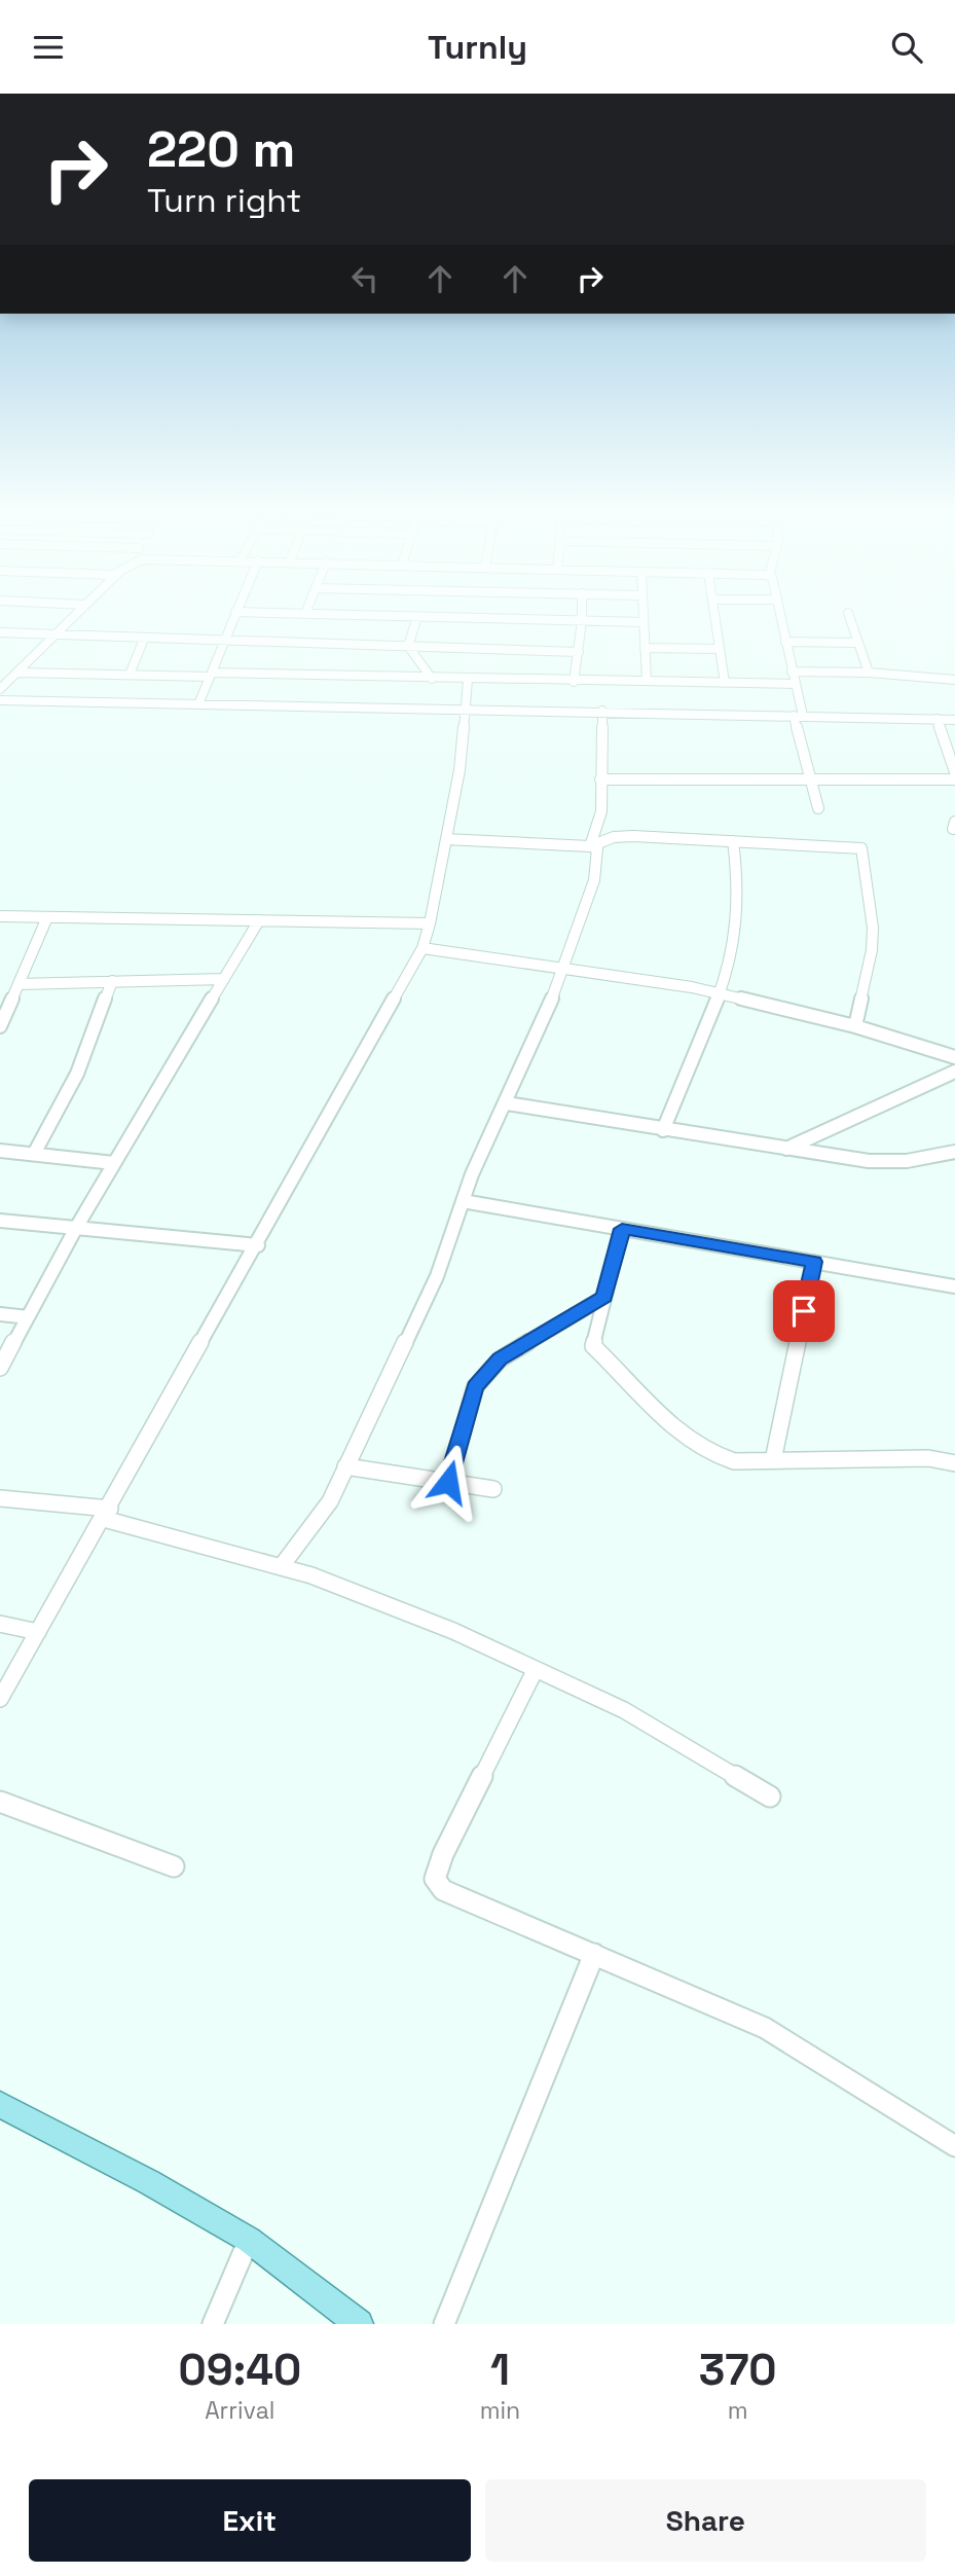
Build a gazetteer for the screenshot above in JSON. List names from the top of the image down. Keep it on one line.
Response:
{"page":{"header":"Turnly","turn":["220 m","Turn right"],"eta":["09:40","Arrival","1","min","370","m"],"buttons":["Exit","Share"]}}
